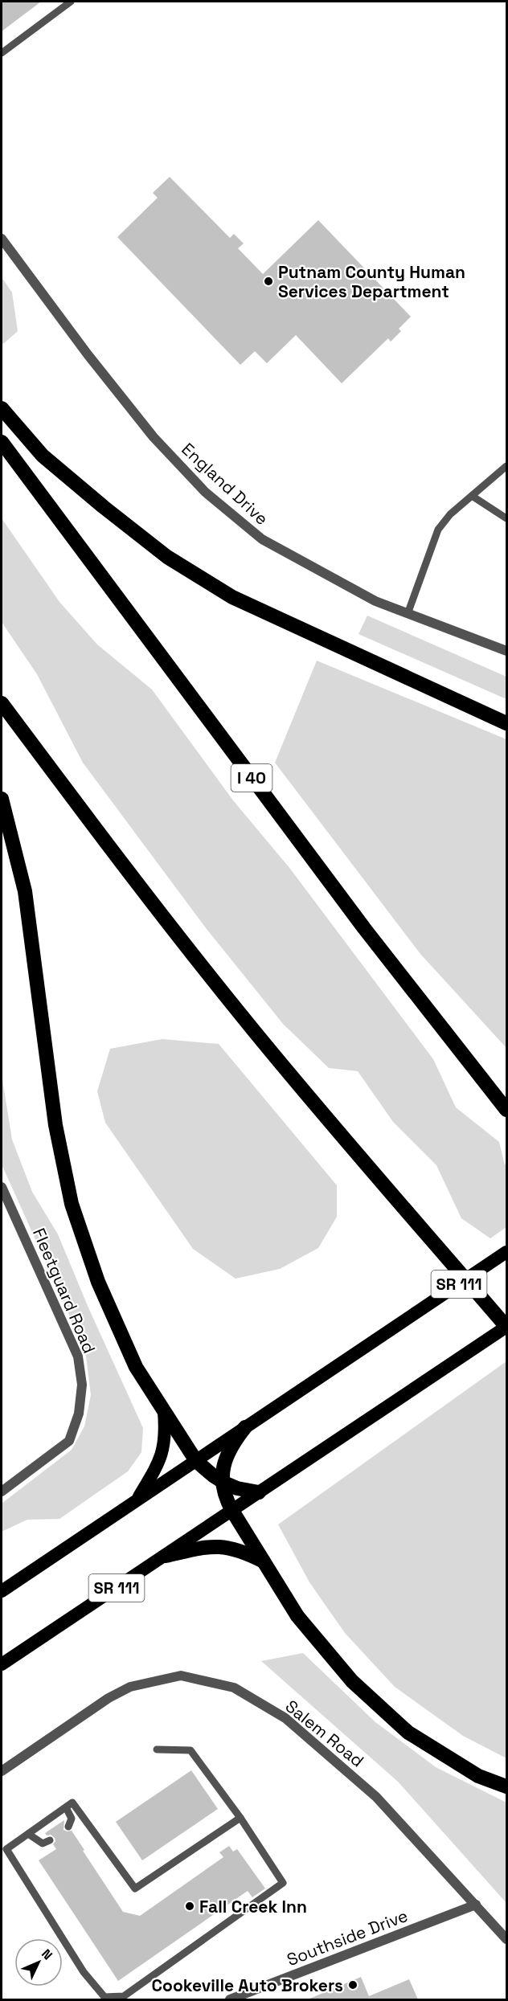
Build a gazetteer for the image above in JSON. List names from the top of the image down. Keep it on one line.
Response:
{"streets":{"highway":["I 40","SR 111"],"street":["England Drive","Fleetguard Road","Salem Road","Southside Drive"]},"crossings":[["Salem Road","Southside Drive"]],"places":["Putnam County Human Services Department","Fall Creek Inn","Cookeville Auto Brokers"],"north":"top right"}
